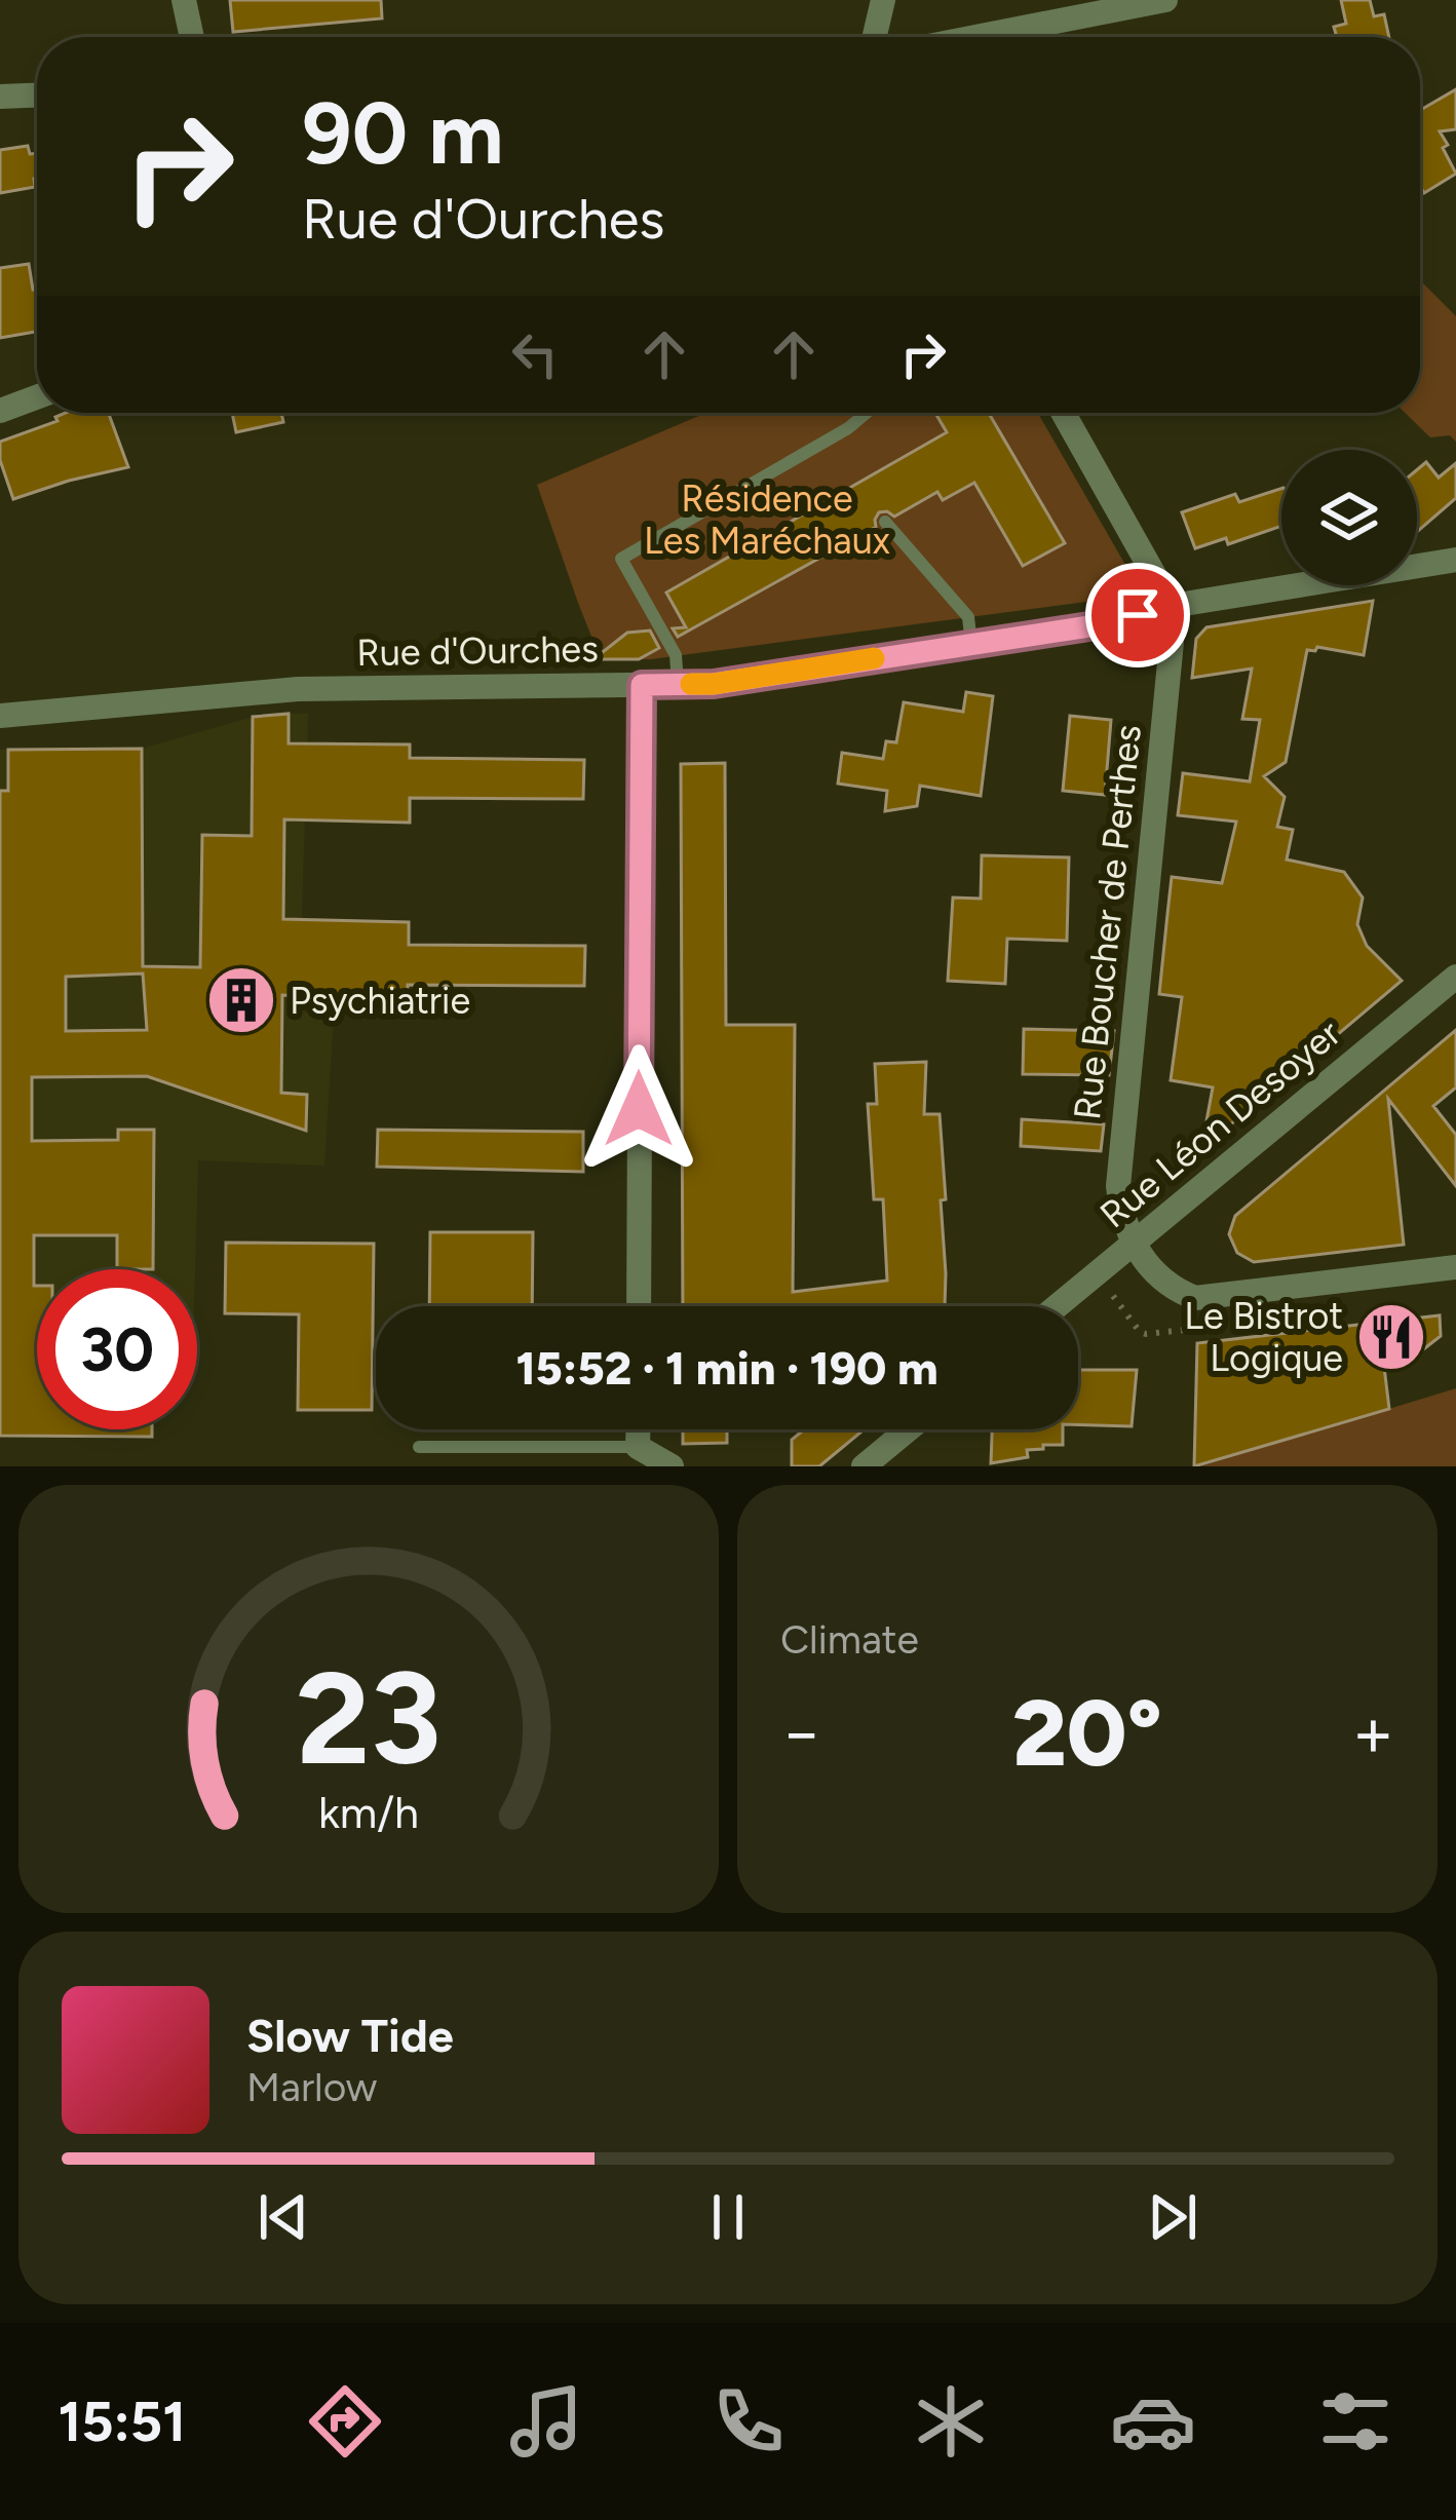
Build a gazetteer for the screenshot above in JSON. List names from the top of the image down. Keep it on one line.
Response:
{"streets":{"street":["Rue d'Ourches","Rue Boucher de Perthes","Rue Léon Desoyer"]},"crossings":[["Rue d'Ourches","Rue Boucher de Perthes"],["Rue Boucher de Perthes","Rue Léon Desoyer"]],"parks":["Résidence Les Maréchaux"],"places":{"building":["Psychiatrie"],"restaurant":["Le Bistrot Logique"]},"page":{"turn":["90 m","Rue d'Ourches"],"limit":"30","trip":"15:52 · 1 min · 190 m","tile":"Climate","heat":["−","20°","+"],"song":["Slow Tide","Marlow"],"tabs":"15:51","gauge":["23","km/h"]}}
